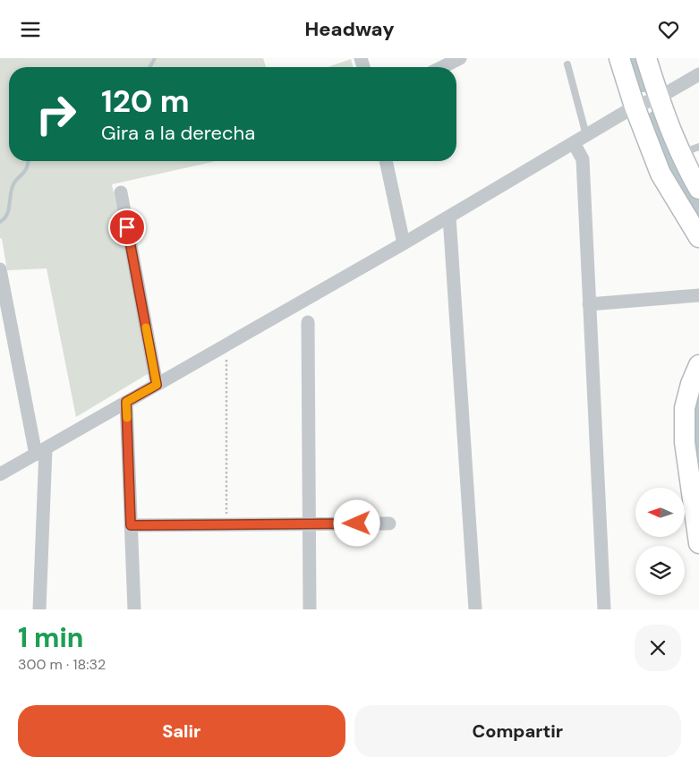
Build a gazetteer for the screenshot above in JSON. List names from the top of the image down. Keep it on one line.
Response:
{"north":"left","page":{"header":"Headway","turn":["120 m","Gira a la derecha"],"heading":["1 min","300 m · 18:32"],"buttons":["Salir","Compartir"]}}
